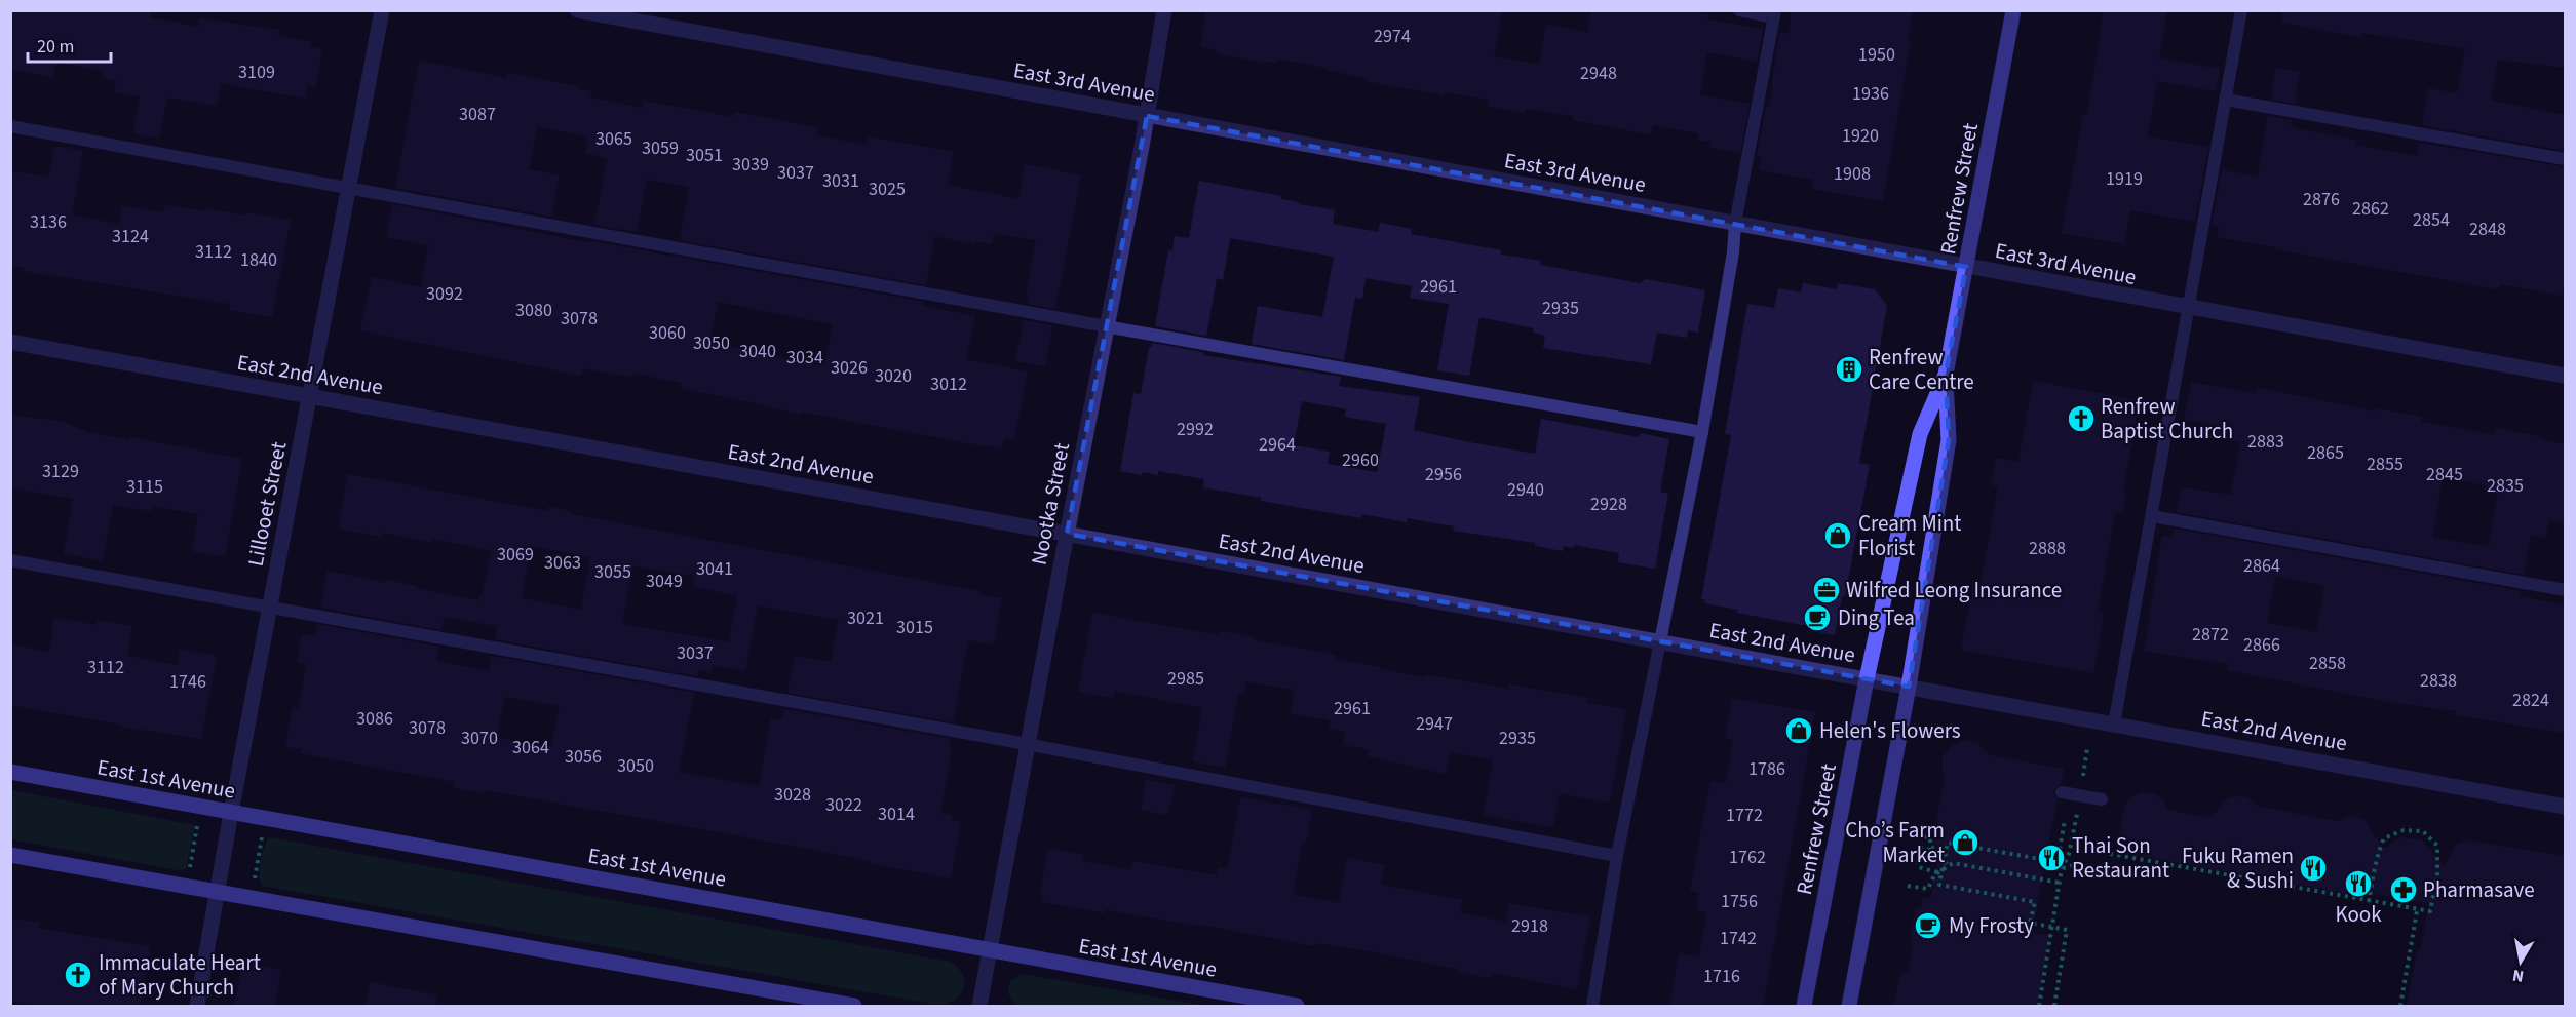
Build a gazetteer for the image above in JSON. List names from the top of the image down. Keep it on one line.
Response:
{"streets":{"main road":["Renfrew Street","East 1st Avenue"],"street":["East 3rd Avenue","East 2nd Avenue","Lillooet Street","Nootka Street"]},"crossings":[["East 3rd Avenue","Renfrew Street"],["East 3rd Avenue","Nootka Street"],["Renfrew Street","East 2nd Avenue"],["East 2nd Avenue","Lillooet Street"],["East 2nd Avenue","Nootka Street"],["Lillooet Street","East 1st Avenue"],["Nootka Street","East 1st Avenue"]],"places":{"building":["Renfrew Care Centre"],"church":["Renfrew Baptist Church","Immaculate Heart of Mary Church"],"shop":["Cream Mint Florist","Helen's Flowers","Cho’s Farm Market"],"office":["Wilfred Leong Insurance"],"cafe":["Ding Tea","My Frosty"],"restaurant":["Thai Son Restaurant","Fuku Ramen & Sushi","Kook"],"pharmacy":["Pharmasave"]},"house_numbers":["2974","1950","3109","2948","1936","3087","1920","3065","3059","3051","3039","3037","1908","1919","3031","3025","2876","2862","2854","3136","2848","3124","3112","1840","2961","3092","2935","3080","3078","3060","3050","3040","3034","3026","3020","3012","2992","2883","2964","2865","2960","2855","3129","2956","2845","2835","3115","2940","2928","2888","3069","3063","2864","3041","3055","3049","3021","3015","2872","2866","3037","2858","3112","2985","2838","1746","2824","2961","3086","2947","3078","3070","2935","3064","3056","3050","1786","3028","3022","3014","1772","1762","1756","2918","1742","1716"],"scale_bar":"20 m","north":"bottom"}
